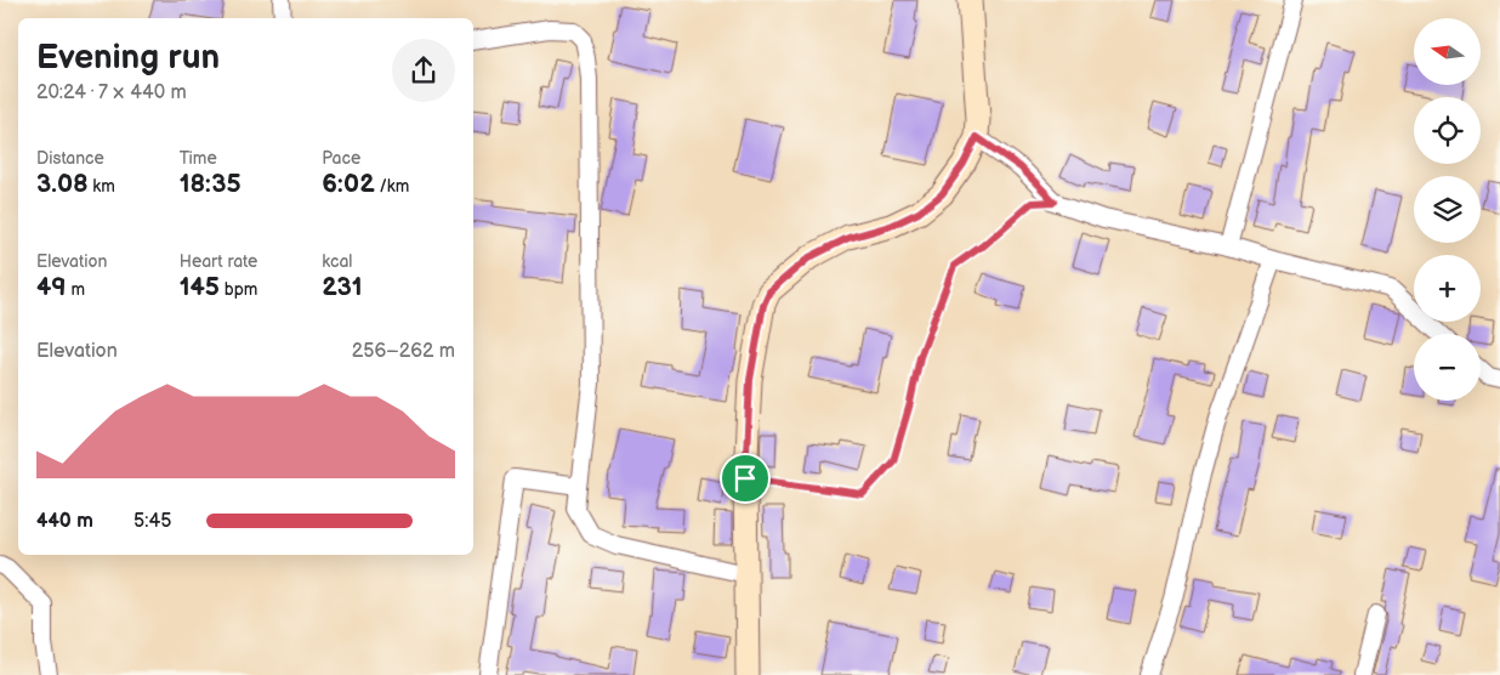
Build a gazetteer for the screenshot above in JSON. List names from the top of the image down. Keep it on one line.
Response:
{"north":"left","page":{"map_buttons":["+","−"],"heading":["Evening run","20:24 · 7 × 440 m"],"stats":[["Distance","3.08 km"],["Time","18:35"],["Pace","6:02 /km"],["Elevation","49 m"],["Heart rate","145 bpm"],["kcal","231"]],"chart":["Elevation","256–262 m"],"list":[{"name":"440 m","note":"5:45"}]}}
